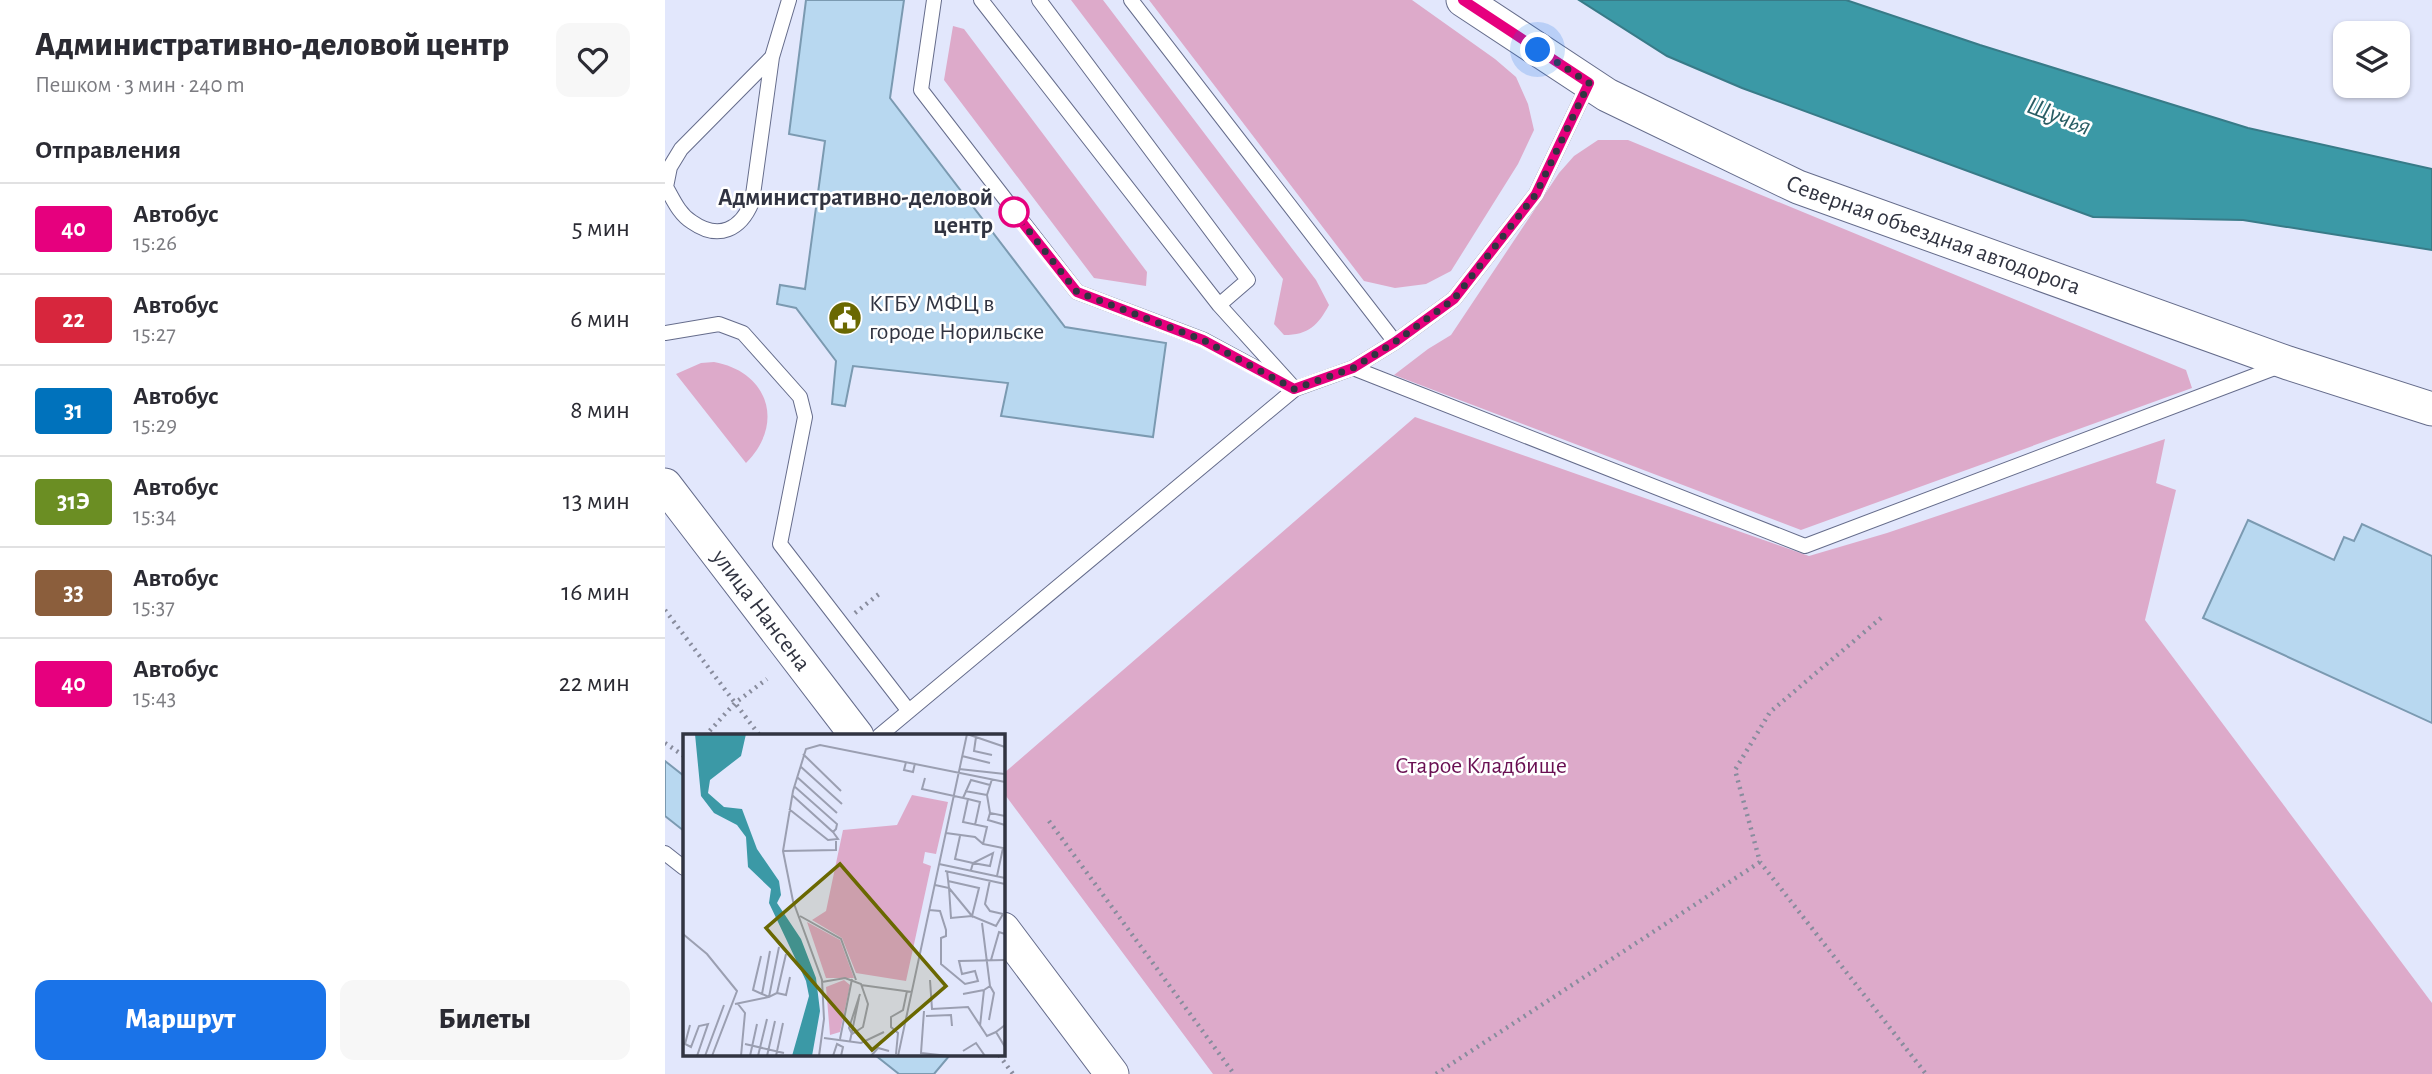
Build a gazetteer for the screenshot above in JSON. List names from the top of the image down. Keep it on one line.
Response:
{"streets":{"street":["Северная объездная автодорога","улица Нансена"]},"water":["Щучья"],"parks":["Старое Кладбище"],"places":{"other":["Административно-деловой центр"],"public building":["КГБУ МФЦ в городе Норильске"]},"lines":["bus line 40"],"page":{"heading":[["Административно-деловой центр","Пешком · 3 мин · 240 m"],"Отправления"],"list":[{"mark":"40","name":"Автобус","note":"15:26","value":"5 мин"},{"mark":"22","name":"Автобус","note":"15:27","value":"6 мин"},{"mark":"31","name":"Автобус","note":"15:29","value":"8 мин"},{"mark":"31Э","name":"Автобус","note":"15:34","value":"13 мин"},{"mark":"33","name":"Автобус","note":"15:37","value":"16 мин"},{"mark":"40","name":"Автобус","note":"15:43","value":"22 мин"}],"buttons":["Маршрут","Билеты"]}}
